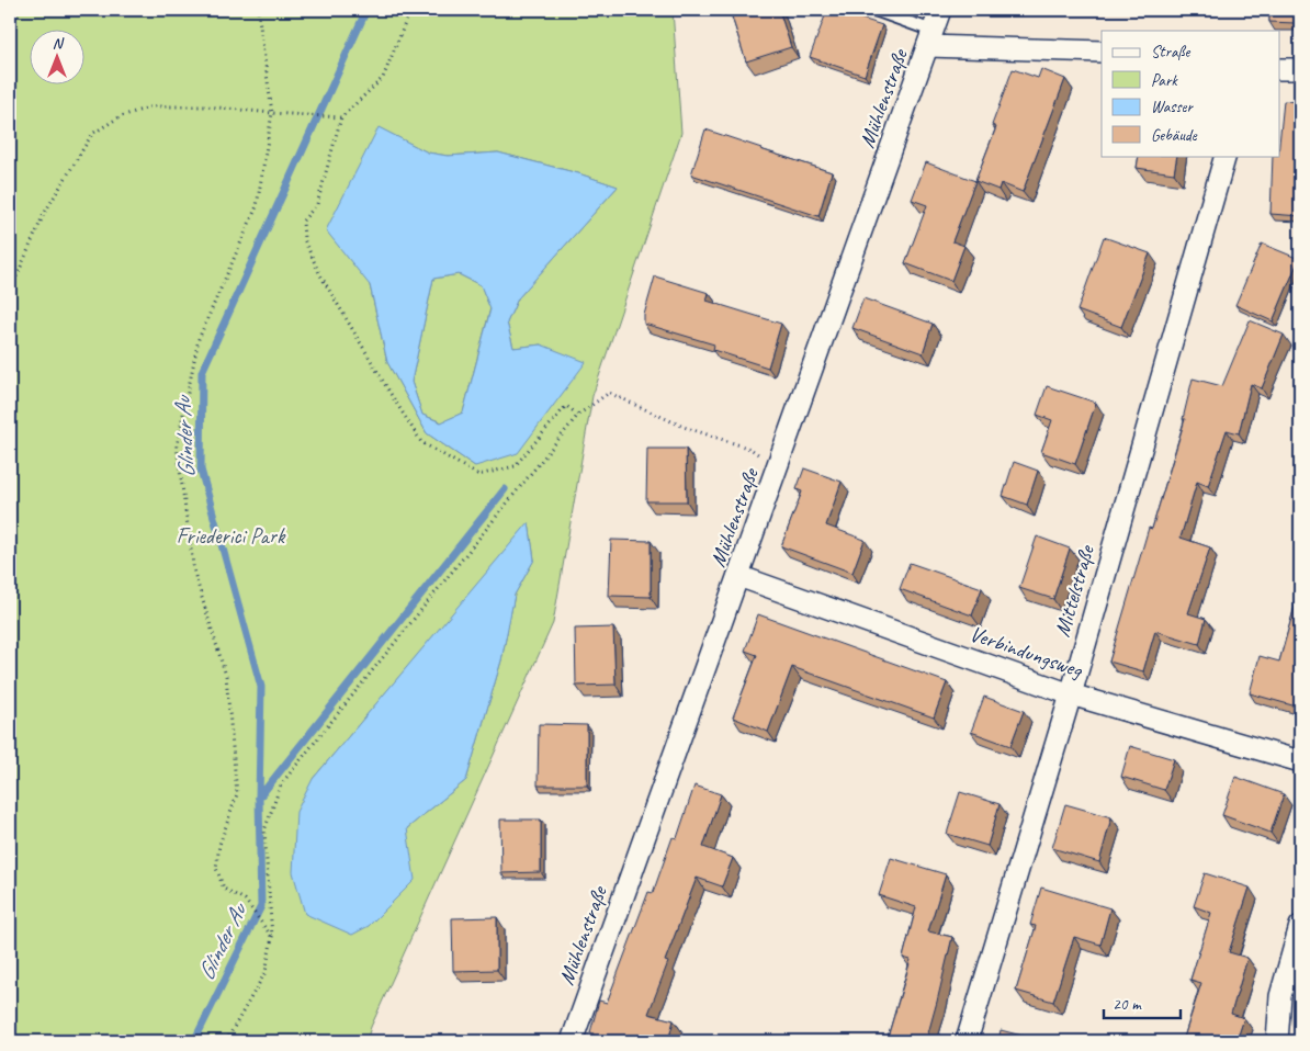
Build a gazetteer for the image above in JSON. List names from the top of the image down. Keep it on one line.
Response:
{"streets":{"street":["Mühlenstraße","Mittelstraße","Verbindungsweg"]},"crossings":[["Mühlenstraße","Verbindungsweg"],["Mittelstraße","Verbindungsweg"]],"water":["Glinder Au"],"parks":["Friederici Park"],"legend":["Straße","Park","Wasser","Gebäude"],"scale_bar":"20 m","north":"top"}
